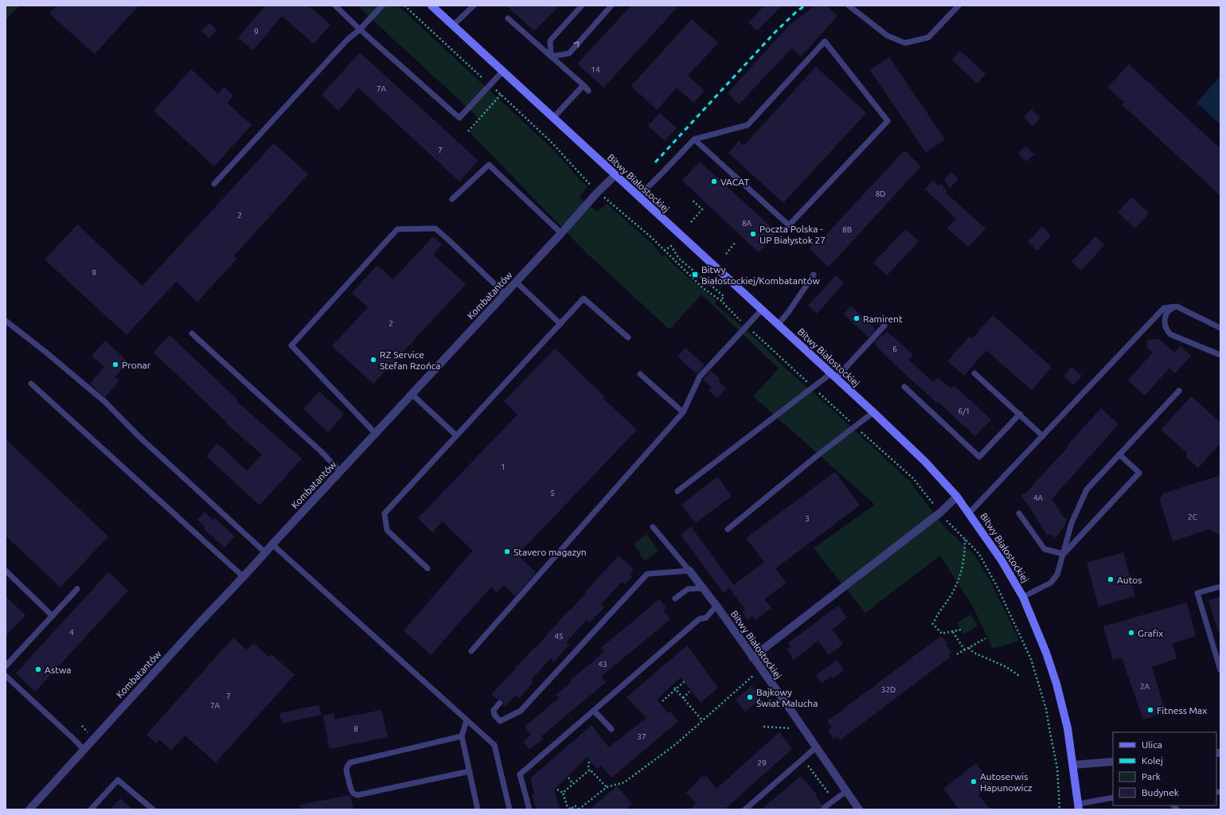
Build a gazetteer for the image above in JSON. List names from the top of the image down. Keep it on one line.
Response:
{"streets":{"street":["Bitwy Białostockiej","Kombatantów"]},"crossings":[["Bitwy Białostockiej","Kombatantów"]],"places":{"other":["VACAT","Poczta Polska - UP Białystok 27","Ramirent","RZ Service Stefan Rzońca","Pronar","Stavero magazyn","Autos","Grafix","Astwa","Bajkowy Świat Malucha","Fitness Max","Autoserwis Hapunowicz"],"transit":["Bitwy Białostockiej/Kombatantów"]},"house_numbers":["9","14","7A","7","8D","2","8A","8B","9","2","6","6/1","1","5","4A","2C","3","4","45","43","2A","32D","7","7A","8","37","29"],"legend":["Ulica","Kolej","Park","Budynek"]}
